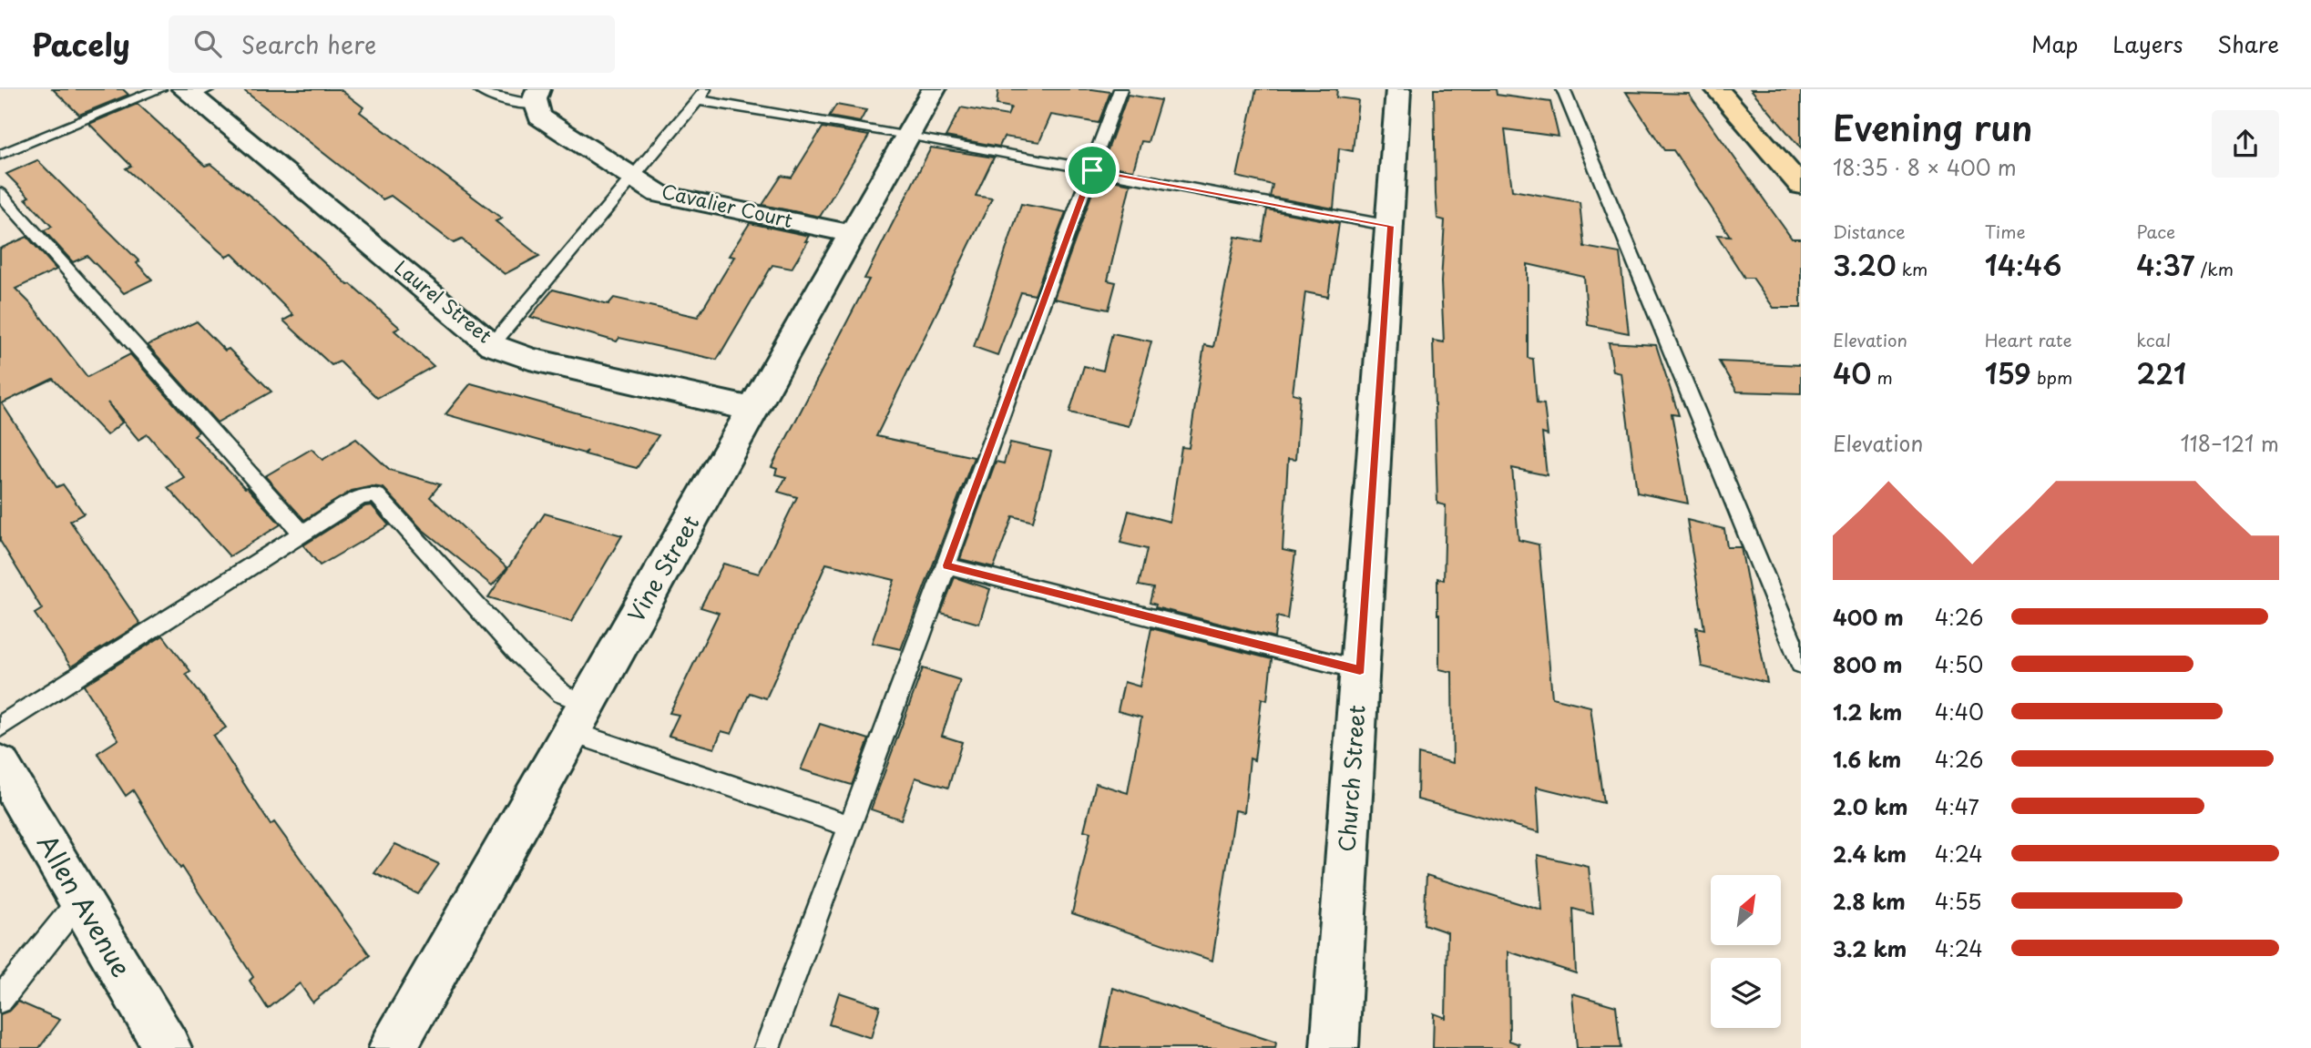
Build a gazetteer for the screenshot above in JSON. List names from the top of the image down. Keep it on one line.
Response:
{"streets":{"street":["Cavalier Court","Laurel Street","Vine Street","Church Street","Allen Avenue"]},"crossings":[["Cavalier Court","Vine Street"],["Laurel Street","Vine Street"]],"north":"top right","page":{"header":"Pacely","search":"Search here","nav":["Map","Layers","Share"],"heading":["Evening run","18:35 · 8 × 400 m"],"stats":[["Distance","3.20 km"],["Time","14:46"],["Pace","4:37 /km"],["Elevation","40 m"],["Heart rate","159 bpm"],["kcal","221"]],"chart":["Elevation","118–121 m"],"list":[{"name":"400 m","note":"4:26"},{"name":"800 m","note":"4:50"},{"name":"1.2 km","note":"4:40"},{"name":"1.6 km","note":"4:26"},{"name":"2.0 km","note":"4:47"},{"name":"2.4 km","note":"4:24"},{"name":"2.8 km","note":"4:55"},{"name":"3.2 km","note":"4:24"}]}}
